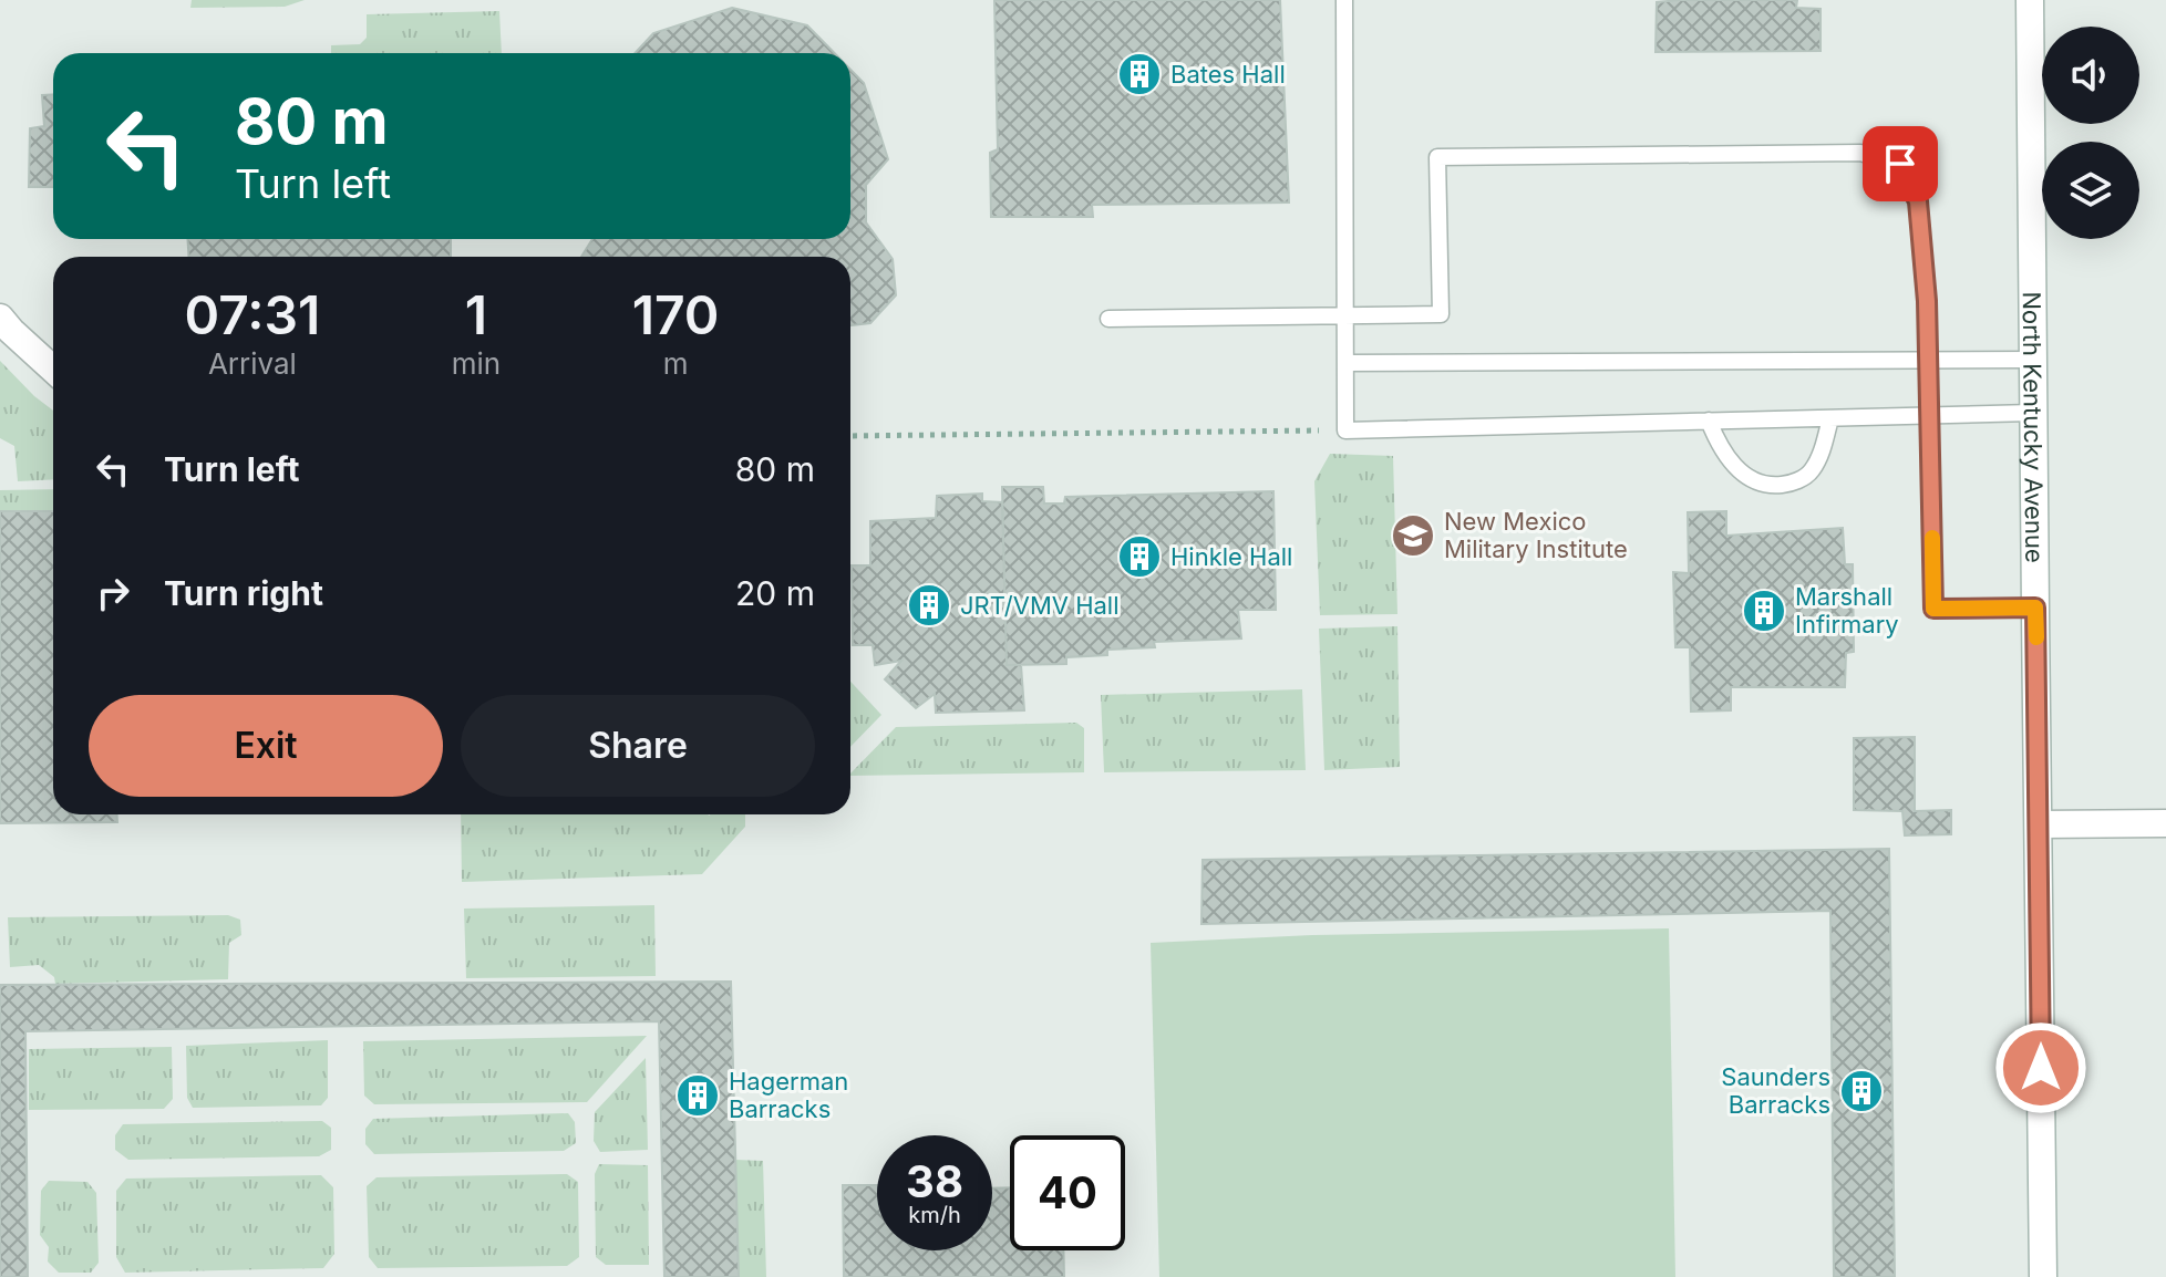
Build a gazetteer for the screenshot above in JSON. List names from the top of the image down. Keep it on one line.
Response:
{"streets":{"street":["North Kentucky Avenue"]},"places":{"building":["Bates Hall","Hinkle Hall","JRT/VMV Hall","Marshall Infirmary","Saunders Barracks","Hagerman Barracks"],"school or university":["New Mexico Military Institute"]},"page":{"turn":["80 m","Turn left"],"eta":["07:31","Arrival","1","min","170","m"],"list":[{"name":"Turn left","value":"80 m"},{"name":"Turn right","value":"20 m"}],"buttons":["Exit","Share"],"speed":"38 km/h","limit":"40"}}
